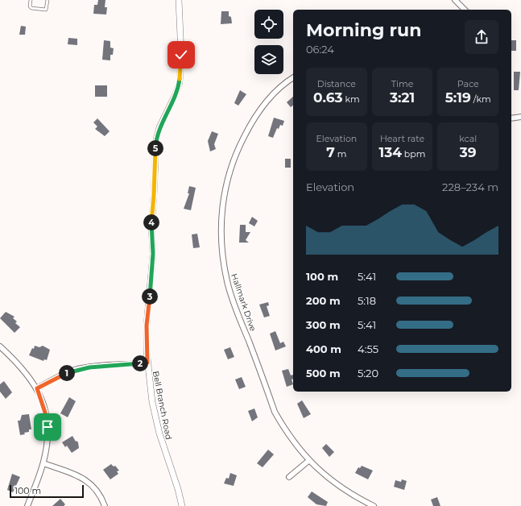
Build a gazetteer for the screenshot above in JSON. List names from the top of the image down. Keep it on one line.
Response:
{"streets":{"street":["Hallmark Drive","Bell Branch Road"]},"scale_bar":"100 m","page":{"heading":["Morning run","06:24"],"stats":[["Distance","0.63 km"],["Time","3:21"],["Pace","5:19 /km"],["Elevation","7 m"],["Heart rate","134 bpm"],["kcal","39"]],"pins":["5","4","3","2","1"],"chart":["Elevation","228–234 m"],"list":[{"name":"100 m","note":"5:41"},{"name":"200 m","note":"5:18"},{"name":"300 m","note":"5:41"},{"name":"400 m","note":"4:55"},{"name":"500 m","note":"5:20"}],"scale":"100 m"}}
